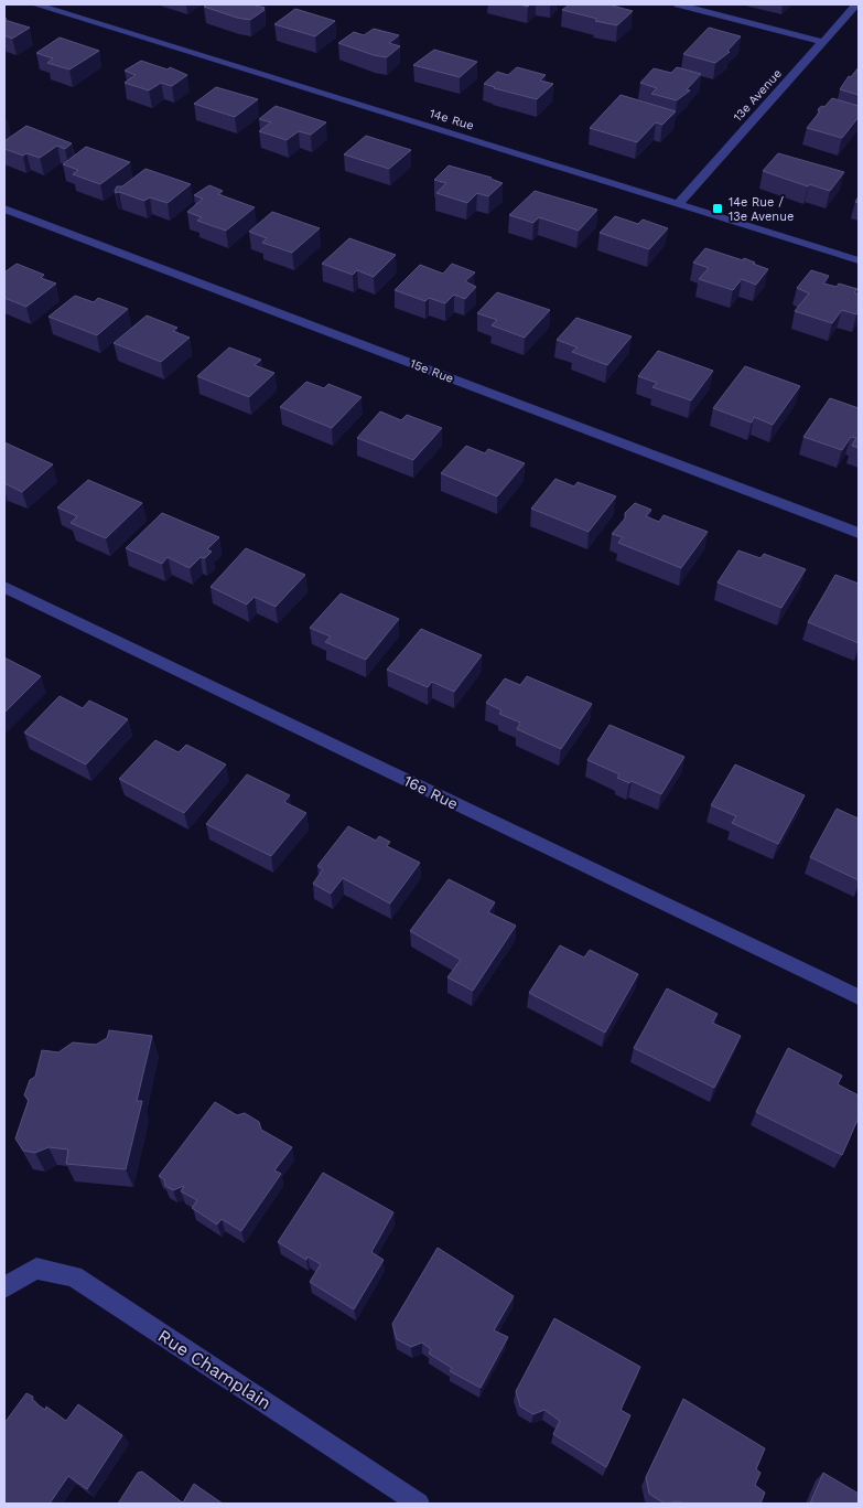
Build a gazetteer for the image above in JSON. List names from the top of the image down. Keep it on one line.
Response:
{"streets":{"street":["13e Avenue","14e Rue","15e Rue","16e Rue","Rue Champlain"]},"crossings":[["13e Avenue","14e Rue"]],"places":{"transit":["14e Rue / 13e Avenue"]}}
